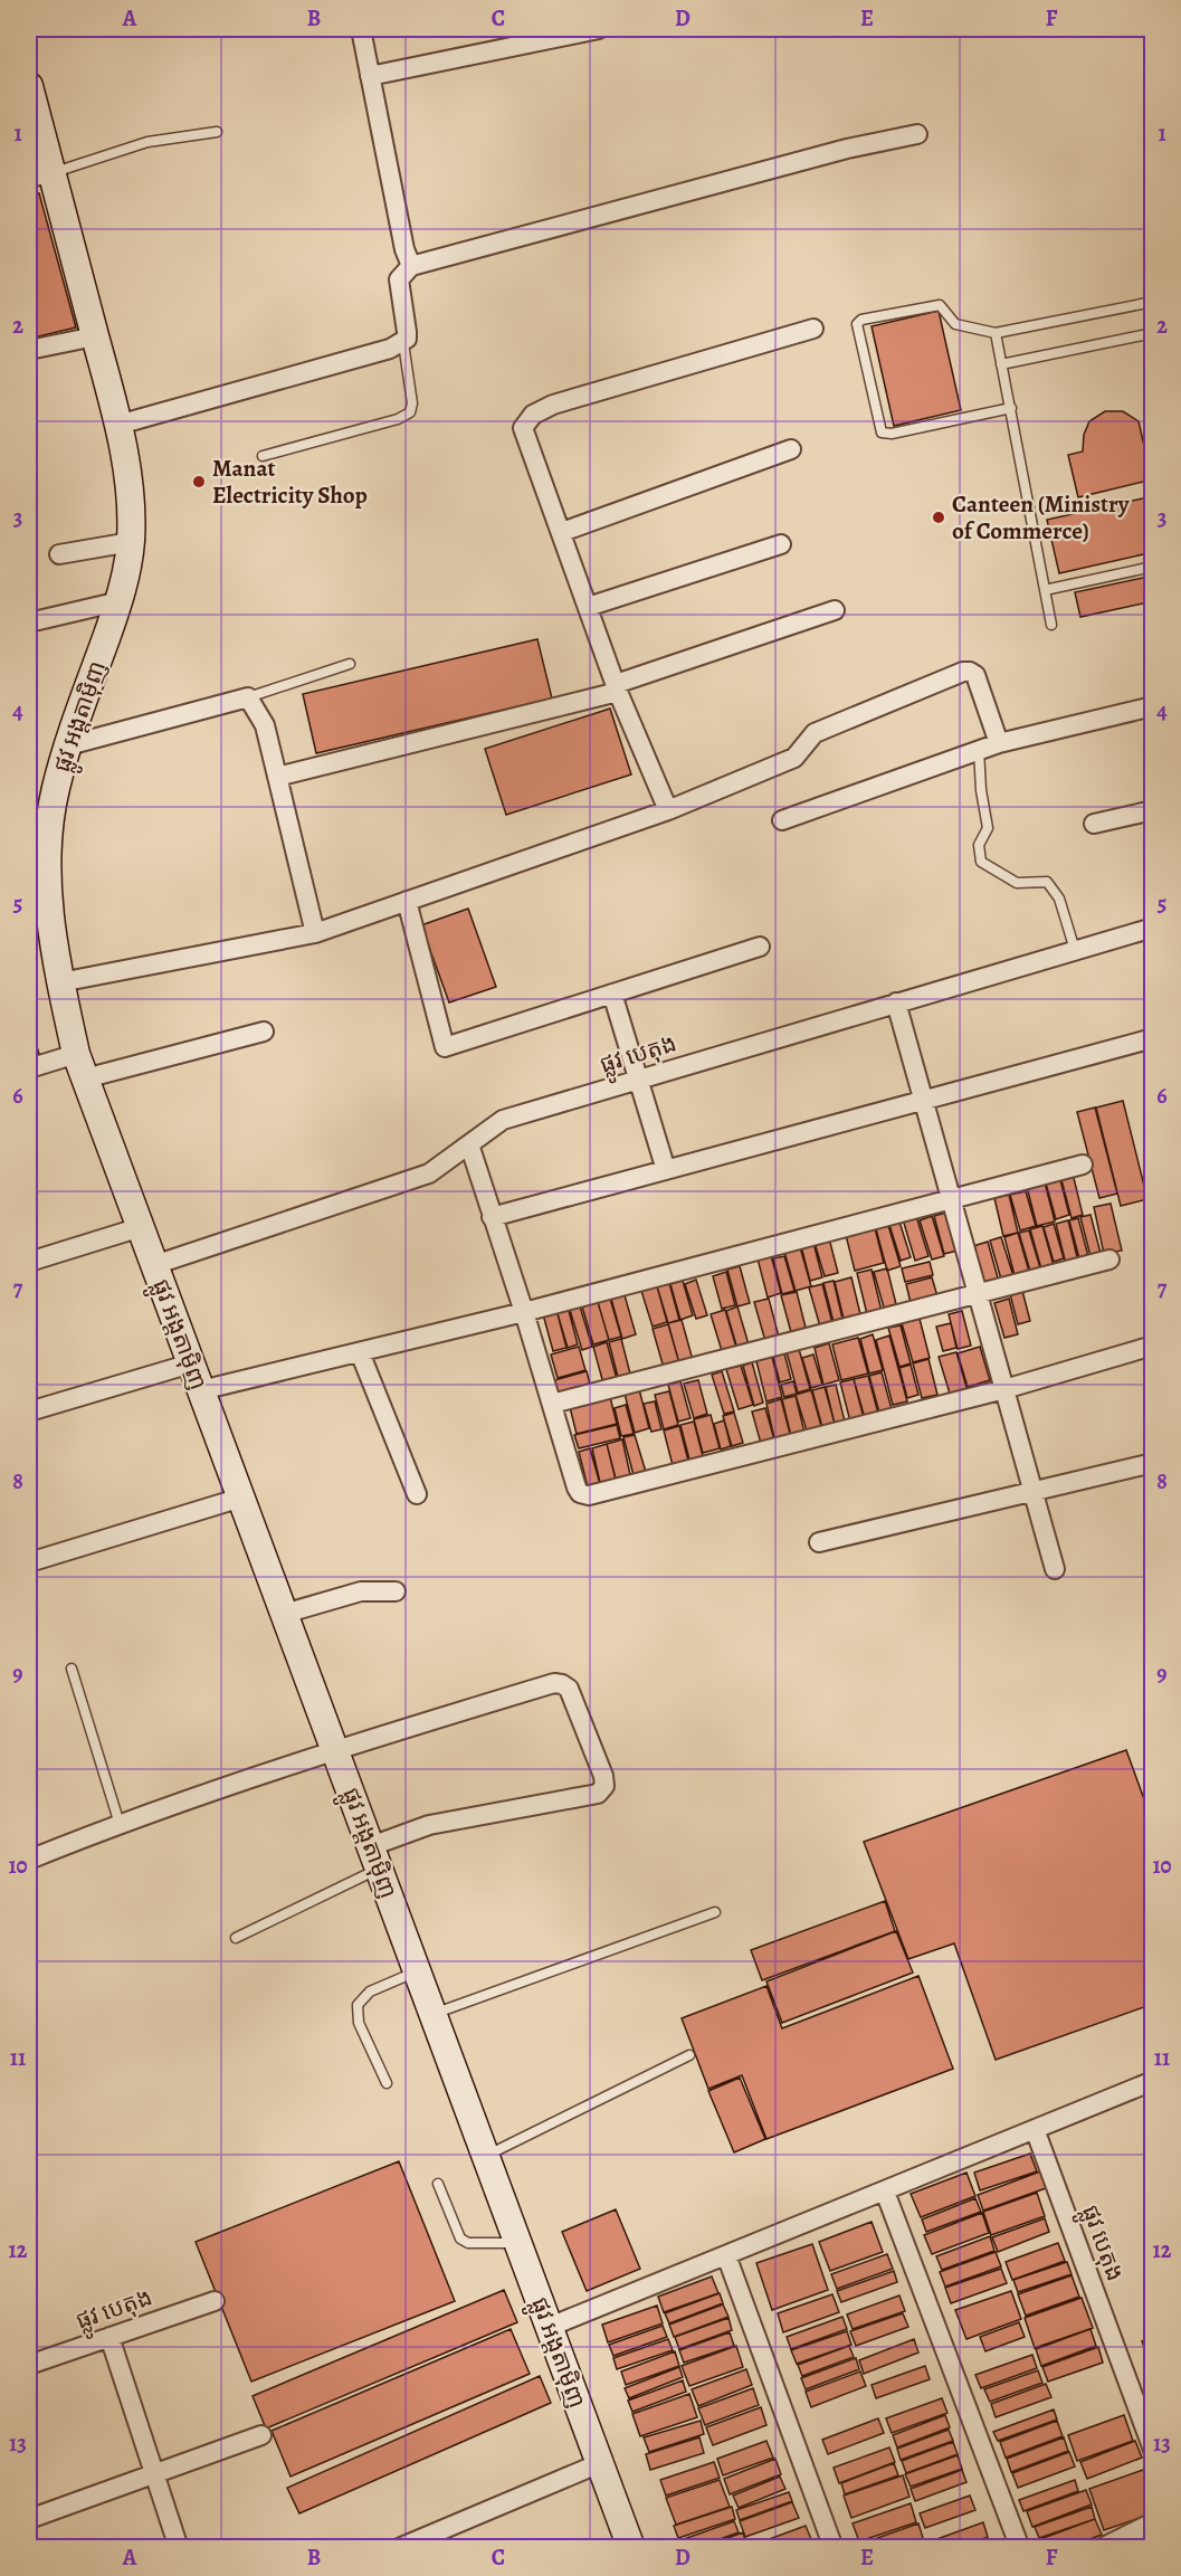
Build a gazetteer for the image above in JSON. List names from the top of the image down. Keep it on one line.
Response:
{"streets":{"street":["ផ្លូវ អង្តតាម៉ិញ","ផ្លូវ បេតុង"]},"crossings":[["ផ្លូវ អង្តតាម៉ិញ","ផ្លូវ បេតុង"]],"places":["Manat Electricity Shop","Canteen (Ministry of Commerce)"],"grid":{"columns":["A","B","C","D","E","F"],"rows":["1","2","3","4","5","6","7","8","9","10","11","12","13"]}}
